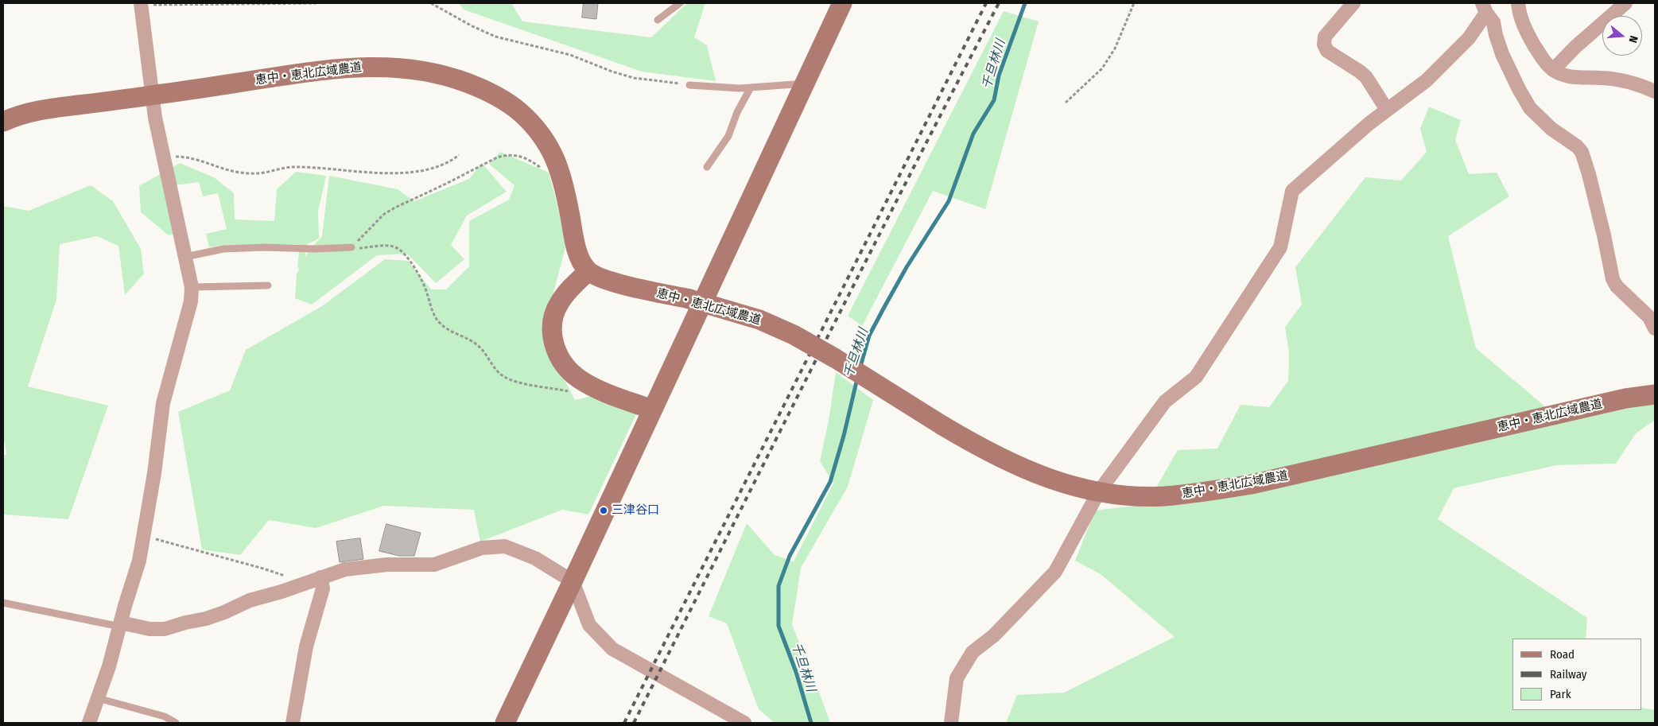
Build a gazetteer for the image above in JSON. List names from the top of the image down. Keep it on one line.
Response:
{"streets":{"street":["恵中・恵北広域農道"]},"water":["千旦林川"],"places":["三津谷口"],"legend":["Road","Railway","Park"],"north":"right"}
